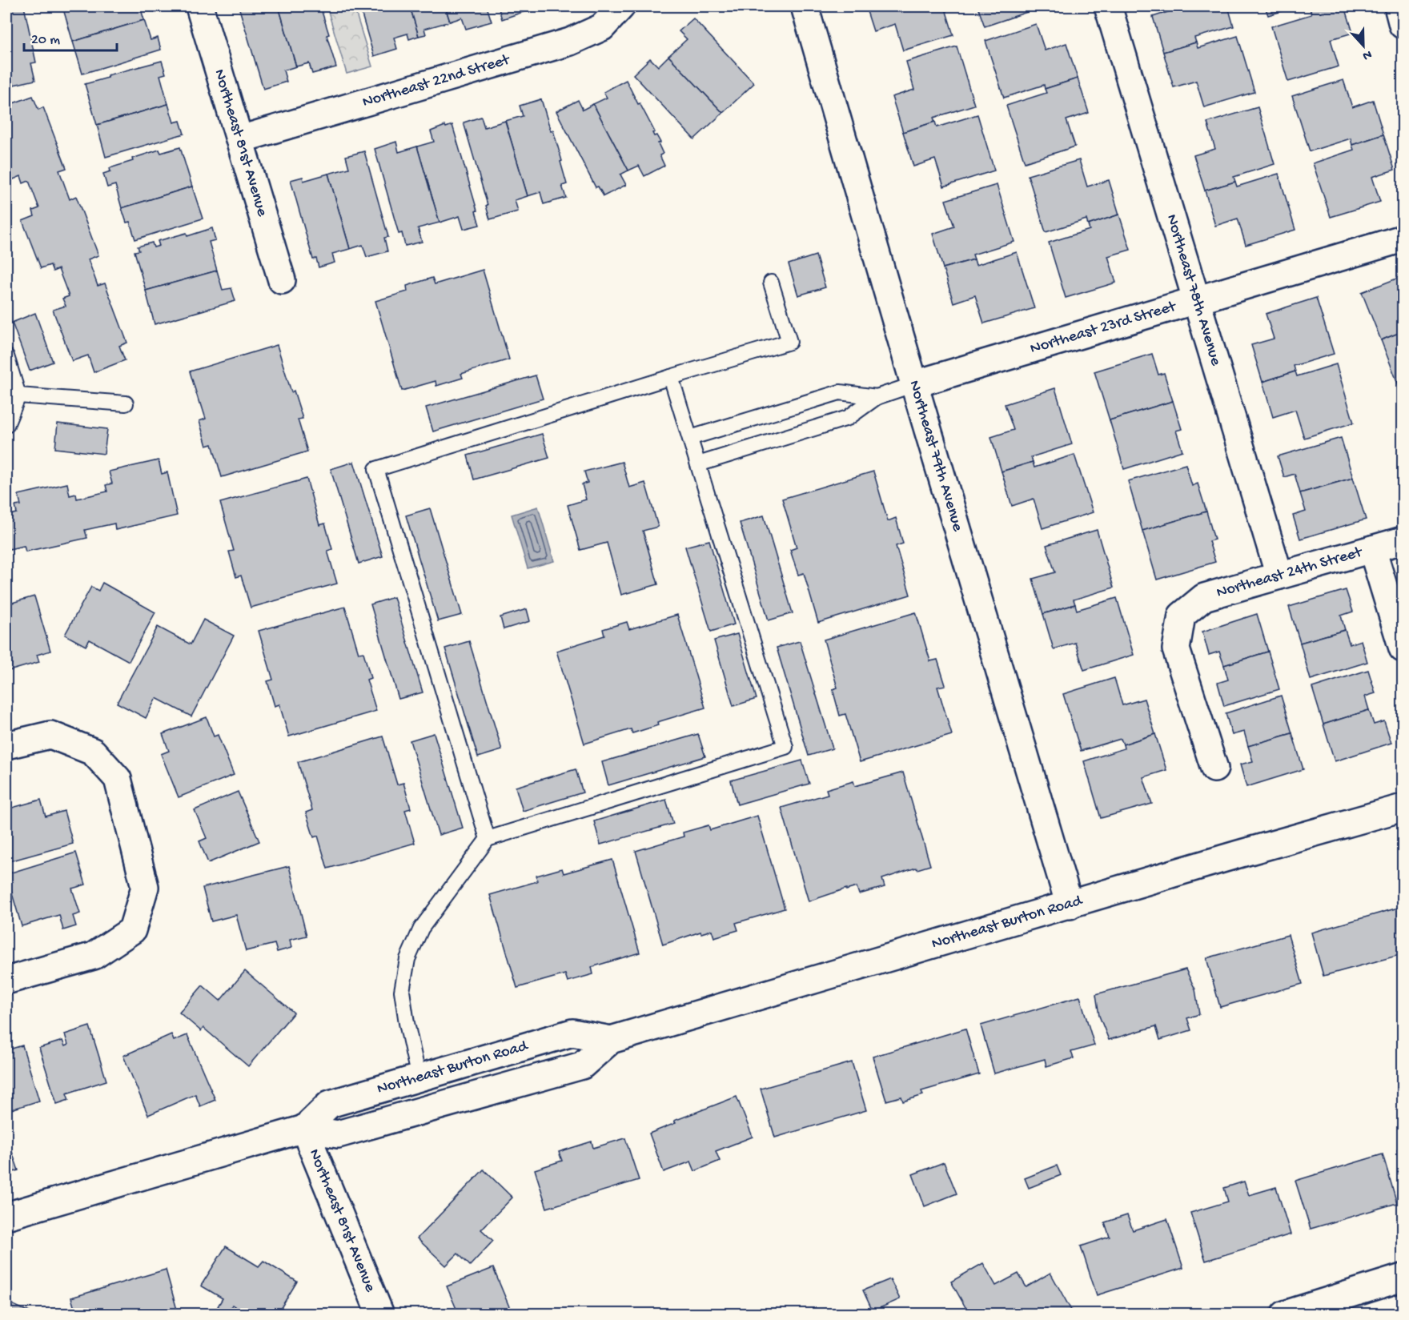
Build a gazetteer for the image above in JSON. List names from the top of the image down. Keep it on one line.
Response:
{"streets":{"street":["Northeast 22nd Street","Northeast 81st Avenue","Northeast 78th Avenue","Northeast 23rd Street","Northeast 79th Avenue","Northeast 24th Street","Northeast Burton Road"]},"crossings":[["Northeast 22nd Street","Northeast 81st Avenue"],["Northeast 81st Avenue","Northeast Burton Road"],["Northeast 78th Avenue","Northeast 23rd Street"],["Northeast 78th Avenue","Northeast 24th Street"],["Northeast 23rd Street","Northeast 79th Avenue"],["Northeast 79th Avenue","Northeast Burton Road"]],"scale_bar":"20 m","north":"bottom"}
